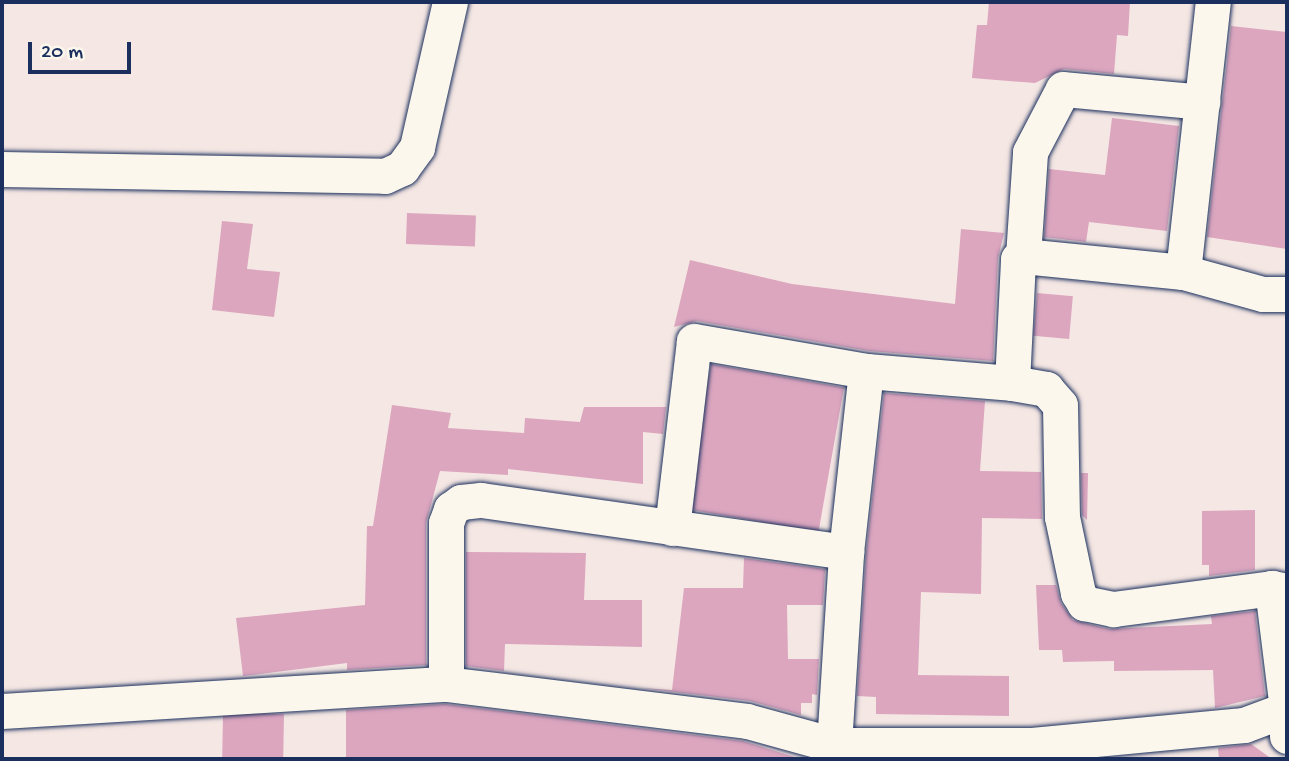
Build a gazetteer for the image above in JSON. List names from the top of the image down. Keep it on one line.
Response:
{"scale_bar":"20 m"}
